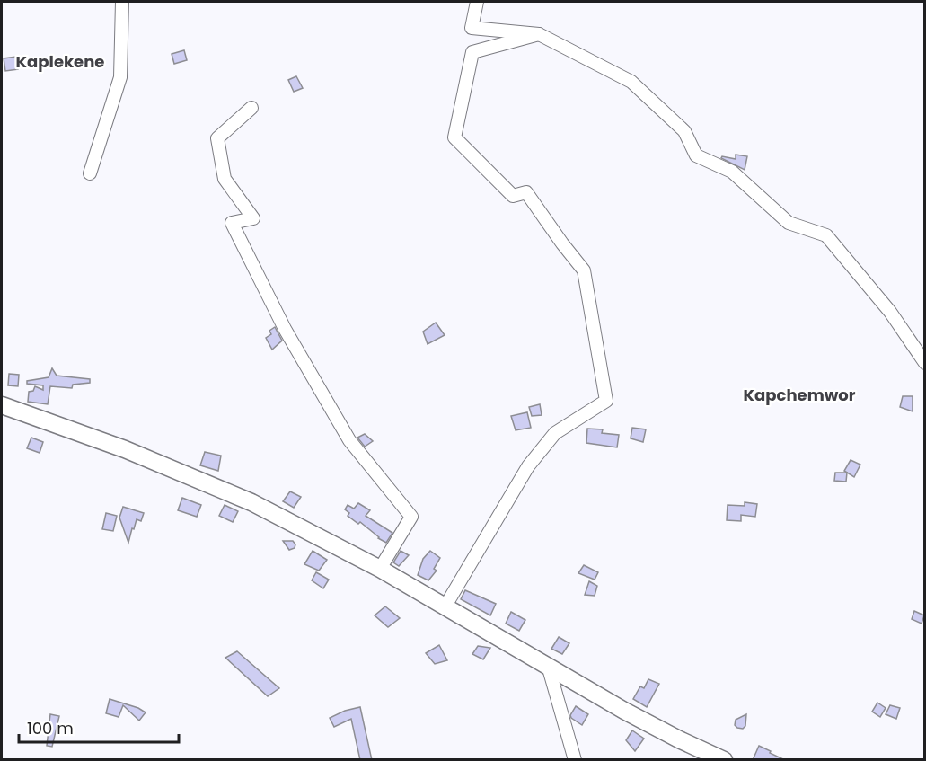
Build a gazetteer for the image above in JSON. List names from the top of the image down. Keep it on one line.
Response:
{"districts":["Kaplekene","Kapchemwor"],"scale_bar":"100 m"}
